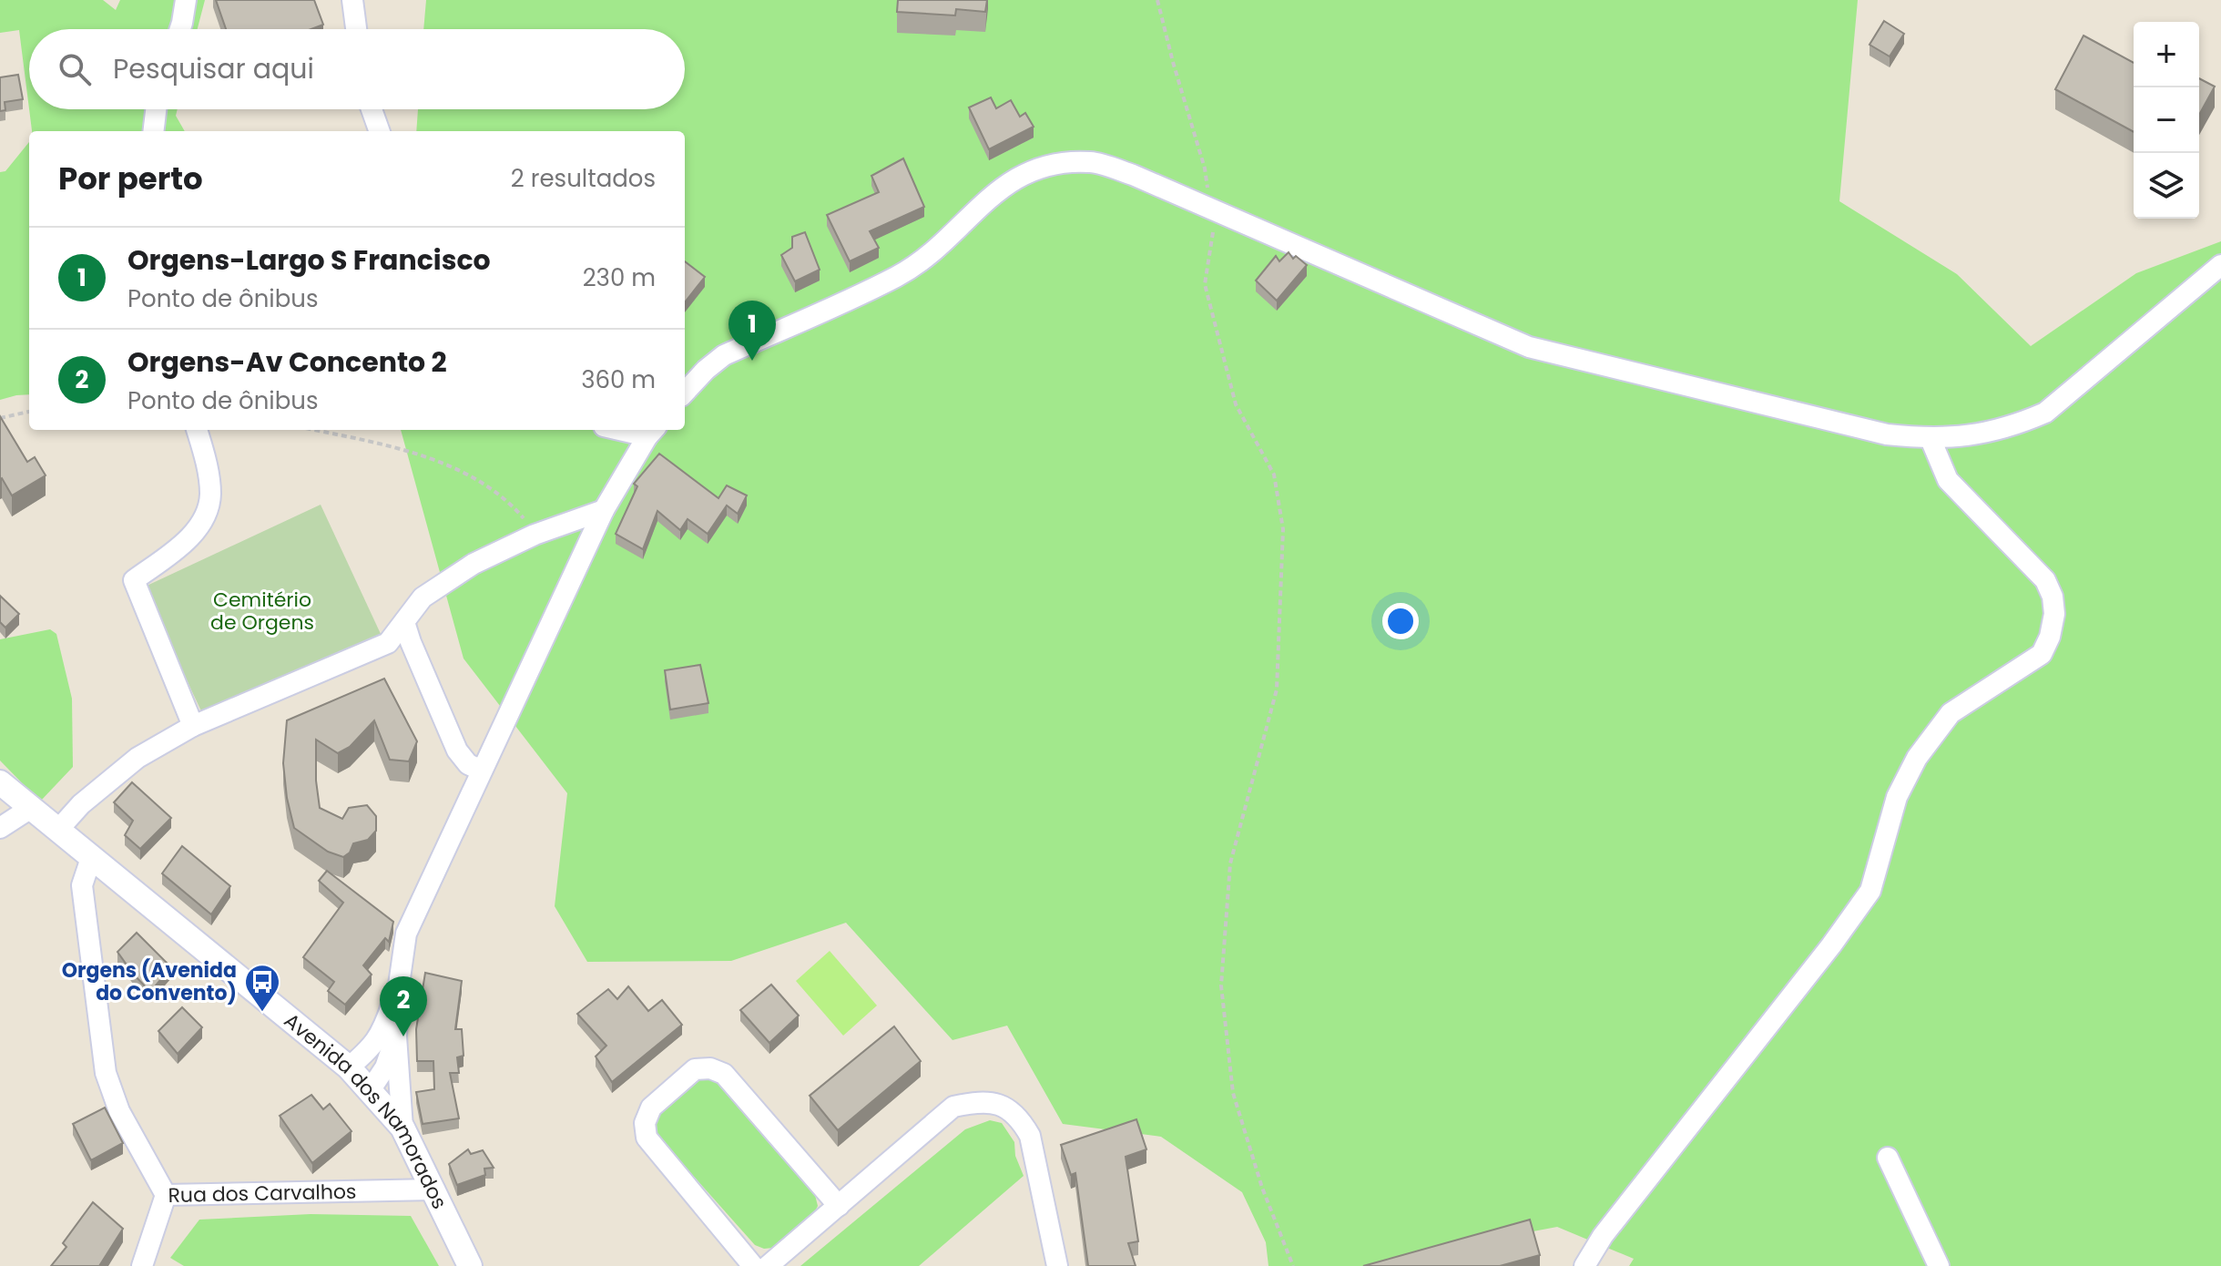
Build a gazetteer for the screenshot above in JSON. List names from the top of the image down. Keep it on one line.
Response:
{"streets":{"street":["Avenida dos Namorados","Rua dos Carvalhos"]},"crossings":[["Avenida dos Namorados","Rua dos Carvalhos"]],"parks":["Cemitério de Orgens"],"places":{"bus stop":["Orgens (Avenida do Convento)"]},"page":{"map_buttons":["+","−"],"search":"Pesquisar aqui","heading":["Por perto","2 resultados"],"list":[{"mark":"1","name":"Orgens-Largo S Francisco","note":"Ponto de ônibus","value":"230 m"},{"mark":"2","name":"Orgens-Av Concento 2","note":"Ponto de ônibus","value":"360 m"}],"pins":["1","2"]}}
